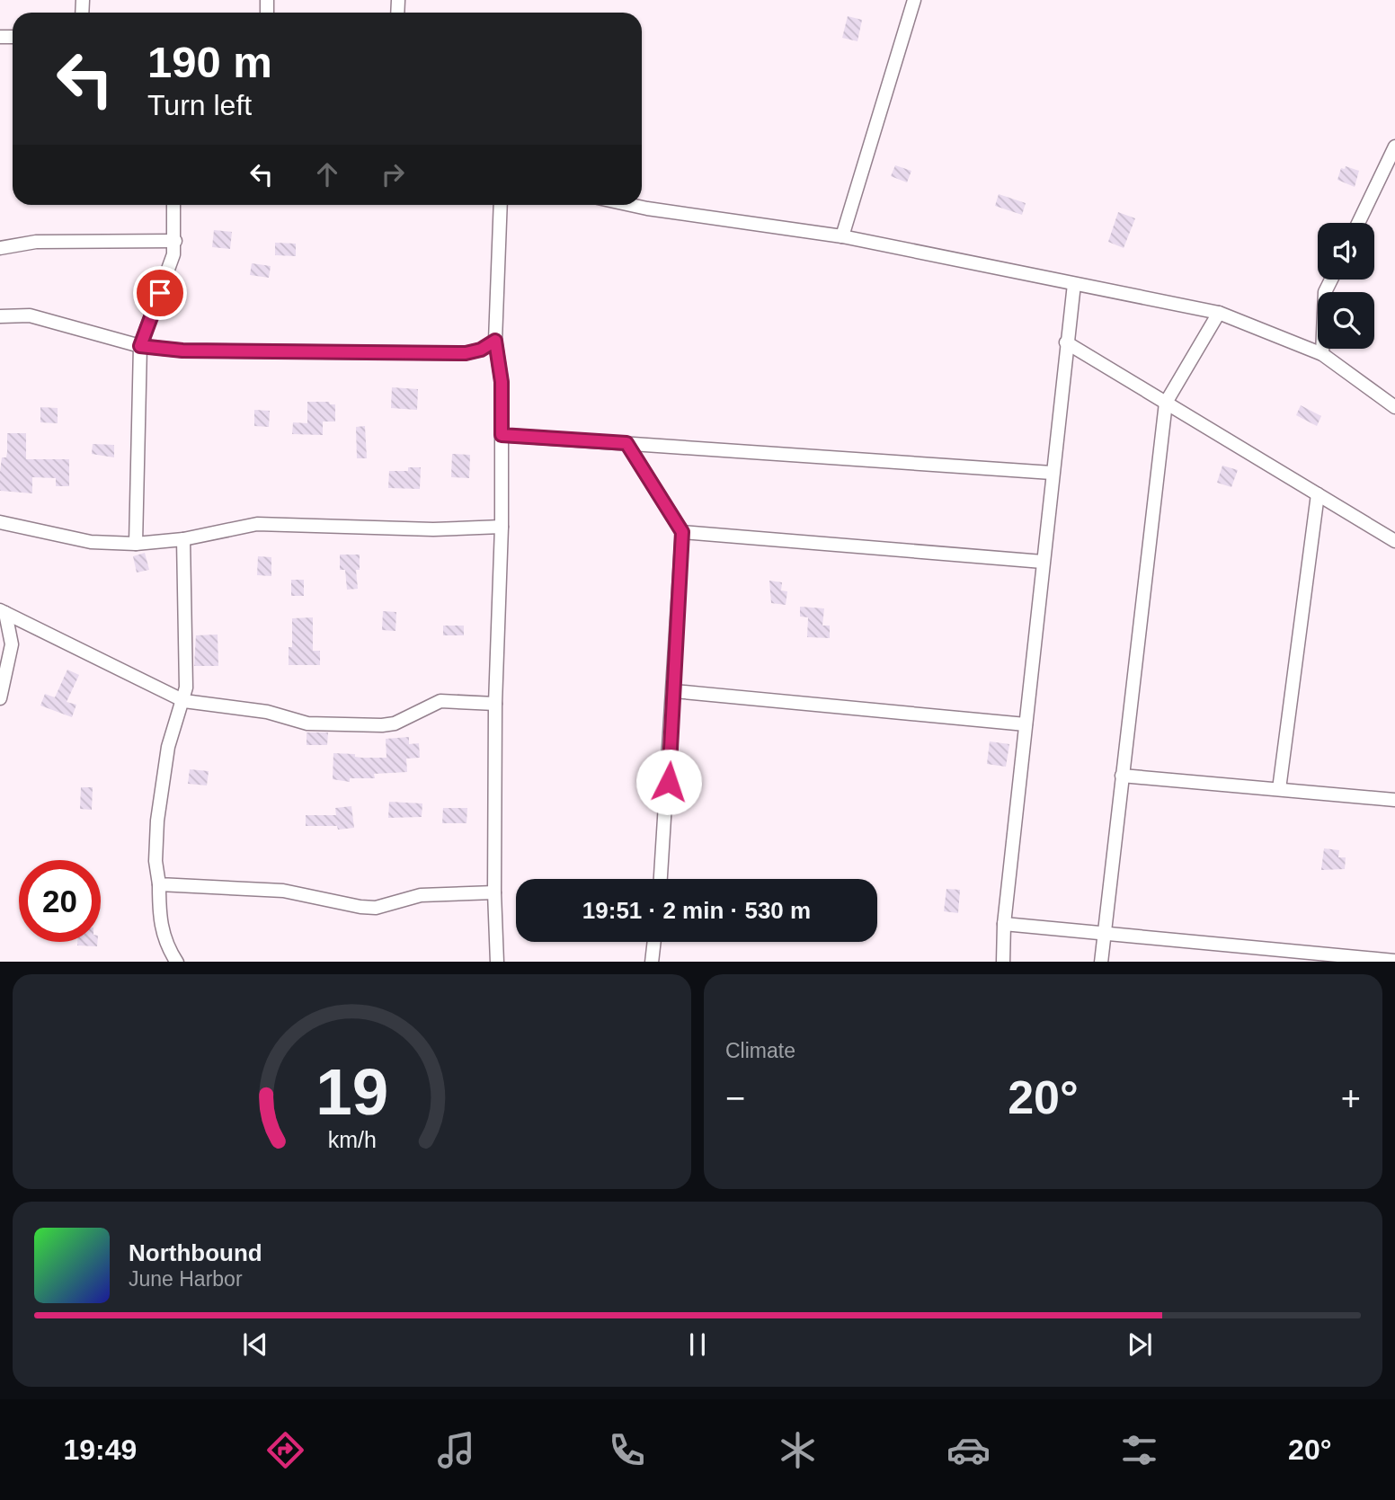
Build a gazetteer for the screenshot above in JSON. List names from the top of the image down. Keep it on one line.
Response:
{"page":{"turn":["190 m","Turn left"],"limit":"20","trip":"19:51 · 2 min · 530 m","tile":"Climate","heat":["−","20°","+"],"song":["Northbound","June Harbor"],"tabs":["19:49","20°"],"gauge":["19","km/h"]}}
